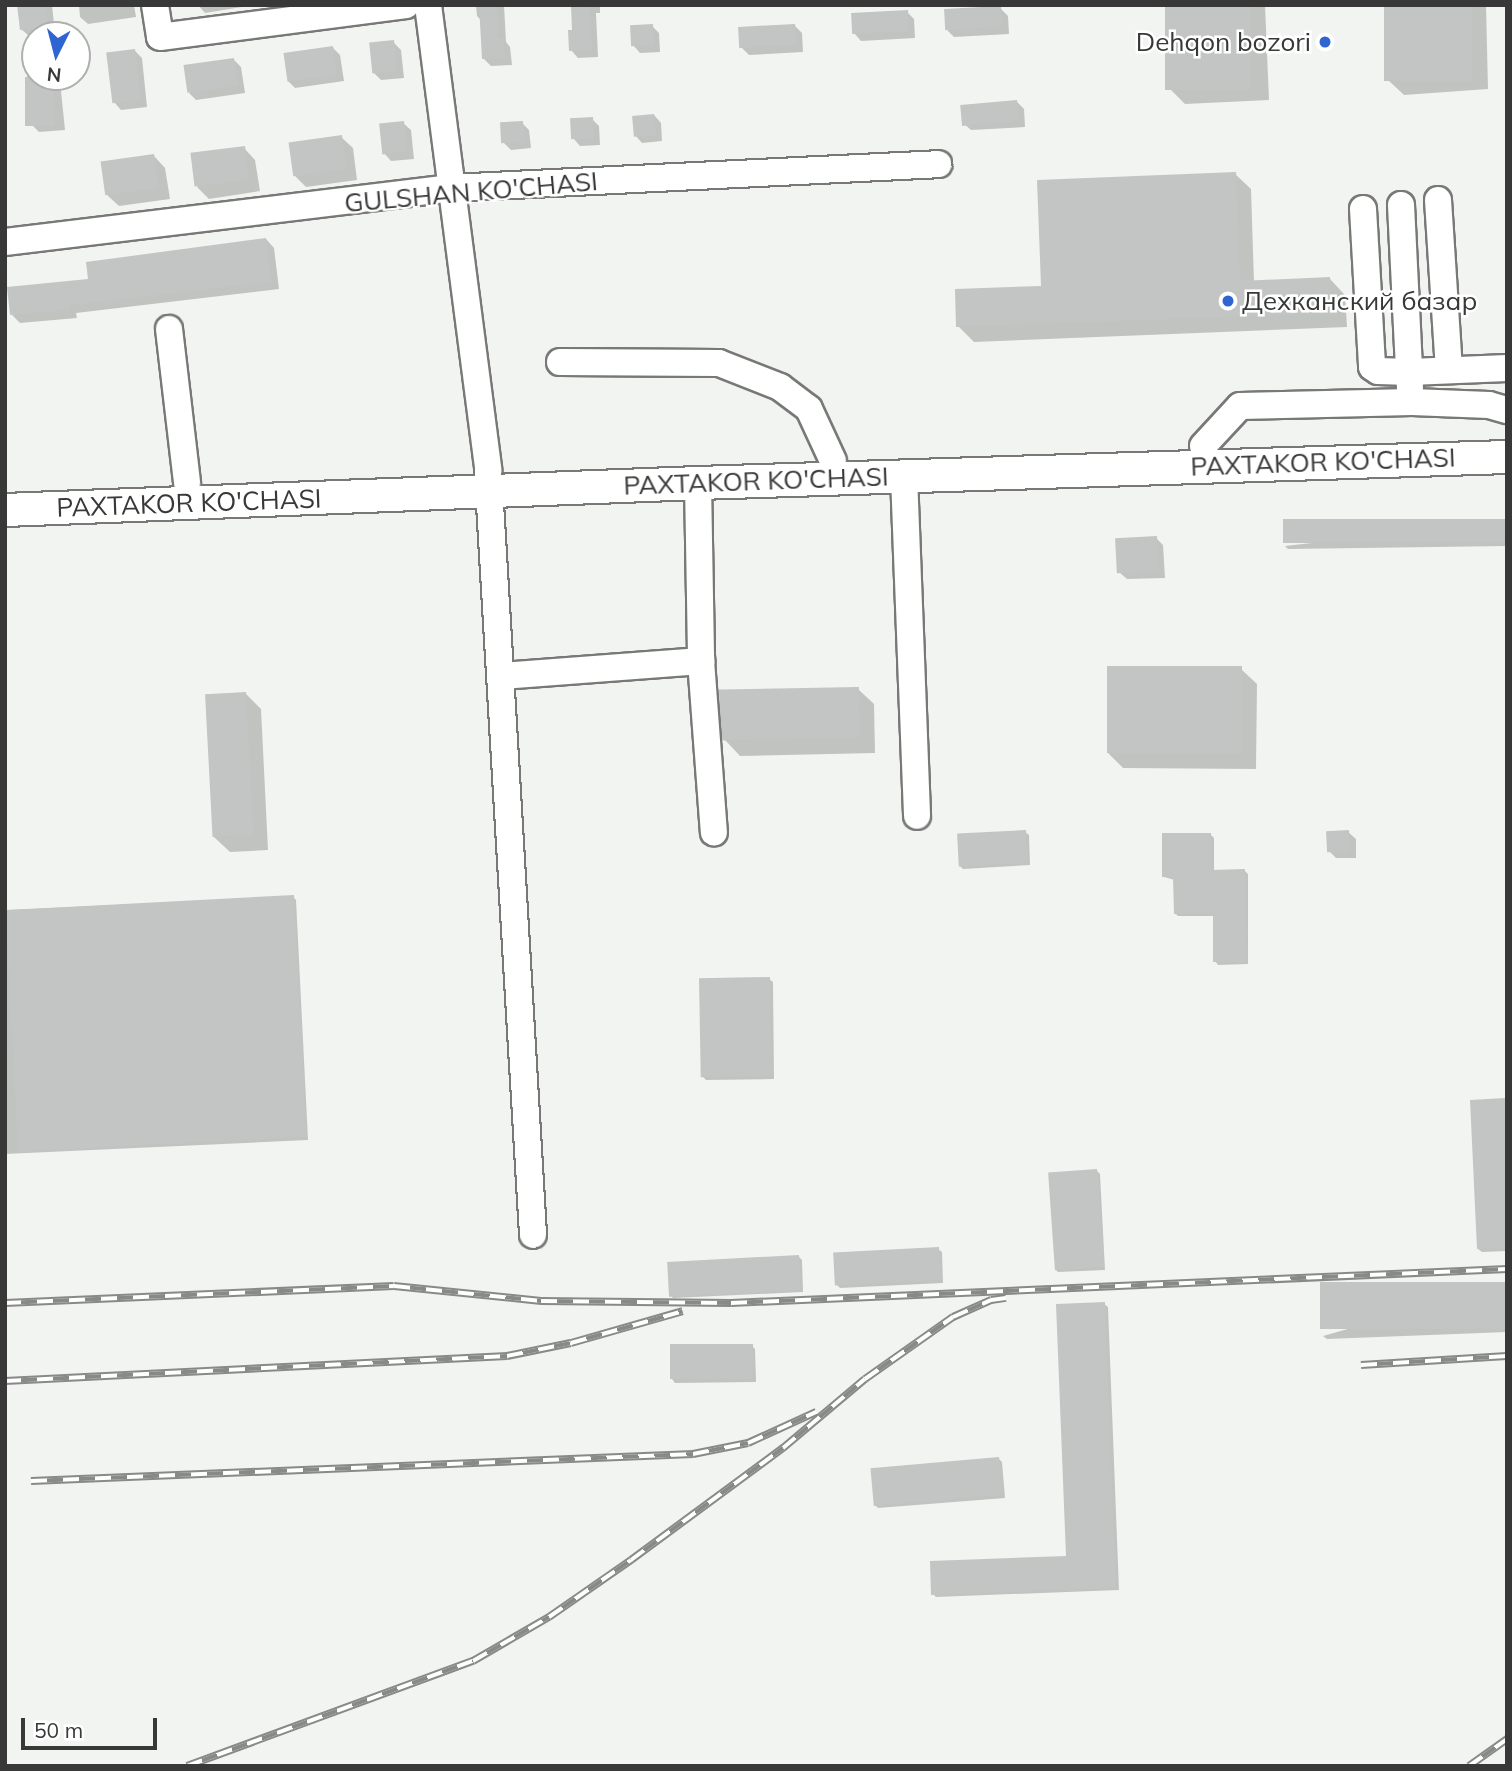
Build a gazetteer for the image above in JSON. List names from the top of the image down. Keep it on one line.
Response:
{"streets":{"main road":["PAXTAKOR KO'CHASI"],"street":["GULSHAN KO'CHASI"]},"places":["Dehqon bozori","Дехканский базар"],"scale_bar":"50 m","north":"bottom"}
